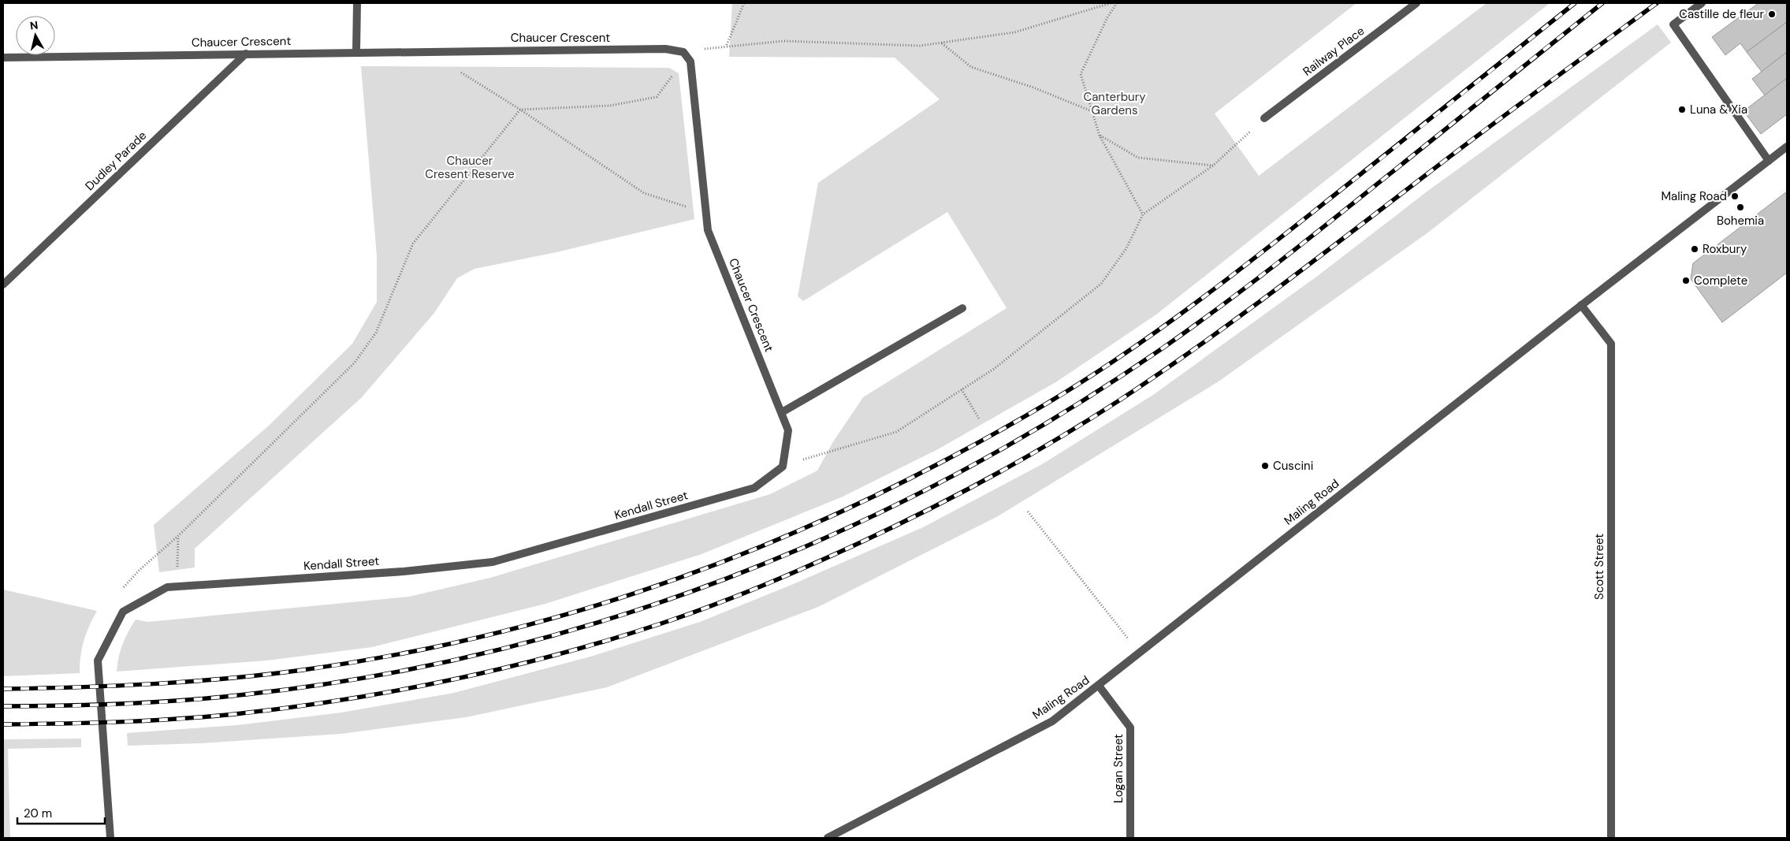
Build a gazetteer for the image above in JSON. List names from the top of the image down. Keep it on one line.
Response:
{"streets":{"street":["Chaucer Crescent","Railway Place","Dudley Parade","Maling Road","Kendall Street","Scott Street","Logan Street"]},"crossings":[["Chaucer Crescent","Dudley Parade"],["Chaucer Crescent","Kendall Street"],["Maling Road","Scott Street"],["Maling Road","Logan Street"]],"parks":["Canterbury Gardens","Chaucer Cresent Reserve"],"places":["Castille de fleur","Luna & Xia","Maling Road","Bohemia","Roxbury","Complete","Cuscini"],"scale_bar":"20 m","north":"top"}
